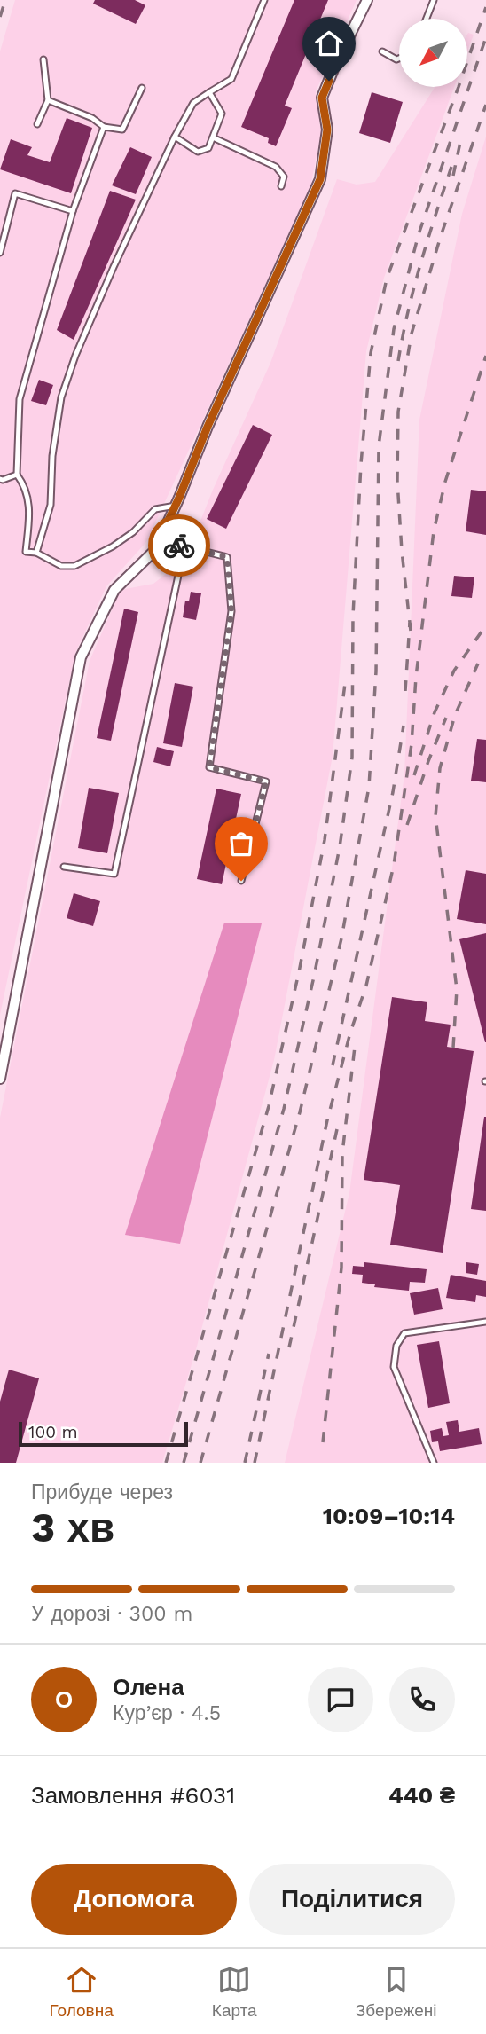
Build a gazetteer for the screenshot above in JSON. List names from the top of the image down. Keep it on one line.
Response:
{"scale_bar":"100 m","north":"bottom left","page":{"scale":"100 m","heading":["3 хв","Прибуде через","10:09–10:14"],"panel":["Олена","Кур’єр · 4.5","Замовлення #6031","440 ₴"],"bar":"У дорозі · 300 m","round":"О","buttons":["Допомога","Поділитися"],"tabs":["Головна","Карта","Збережені"]}}
